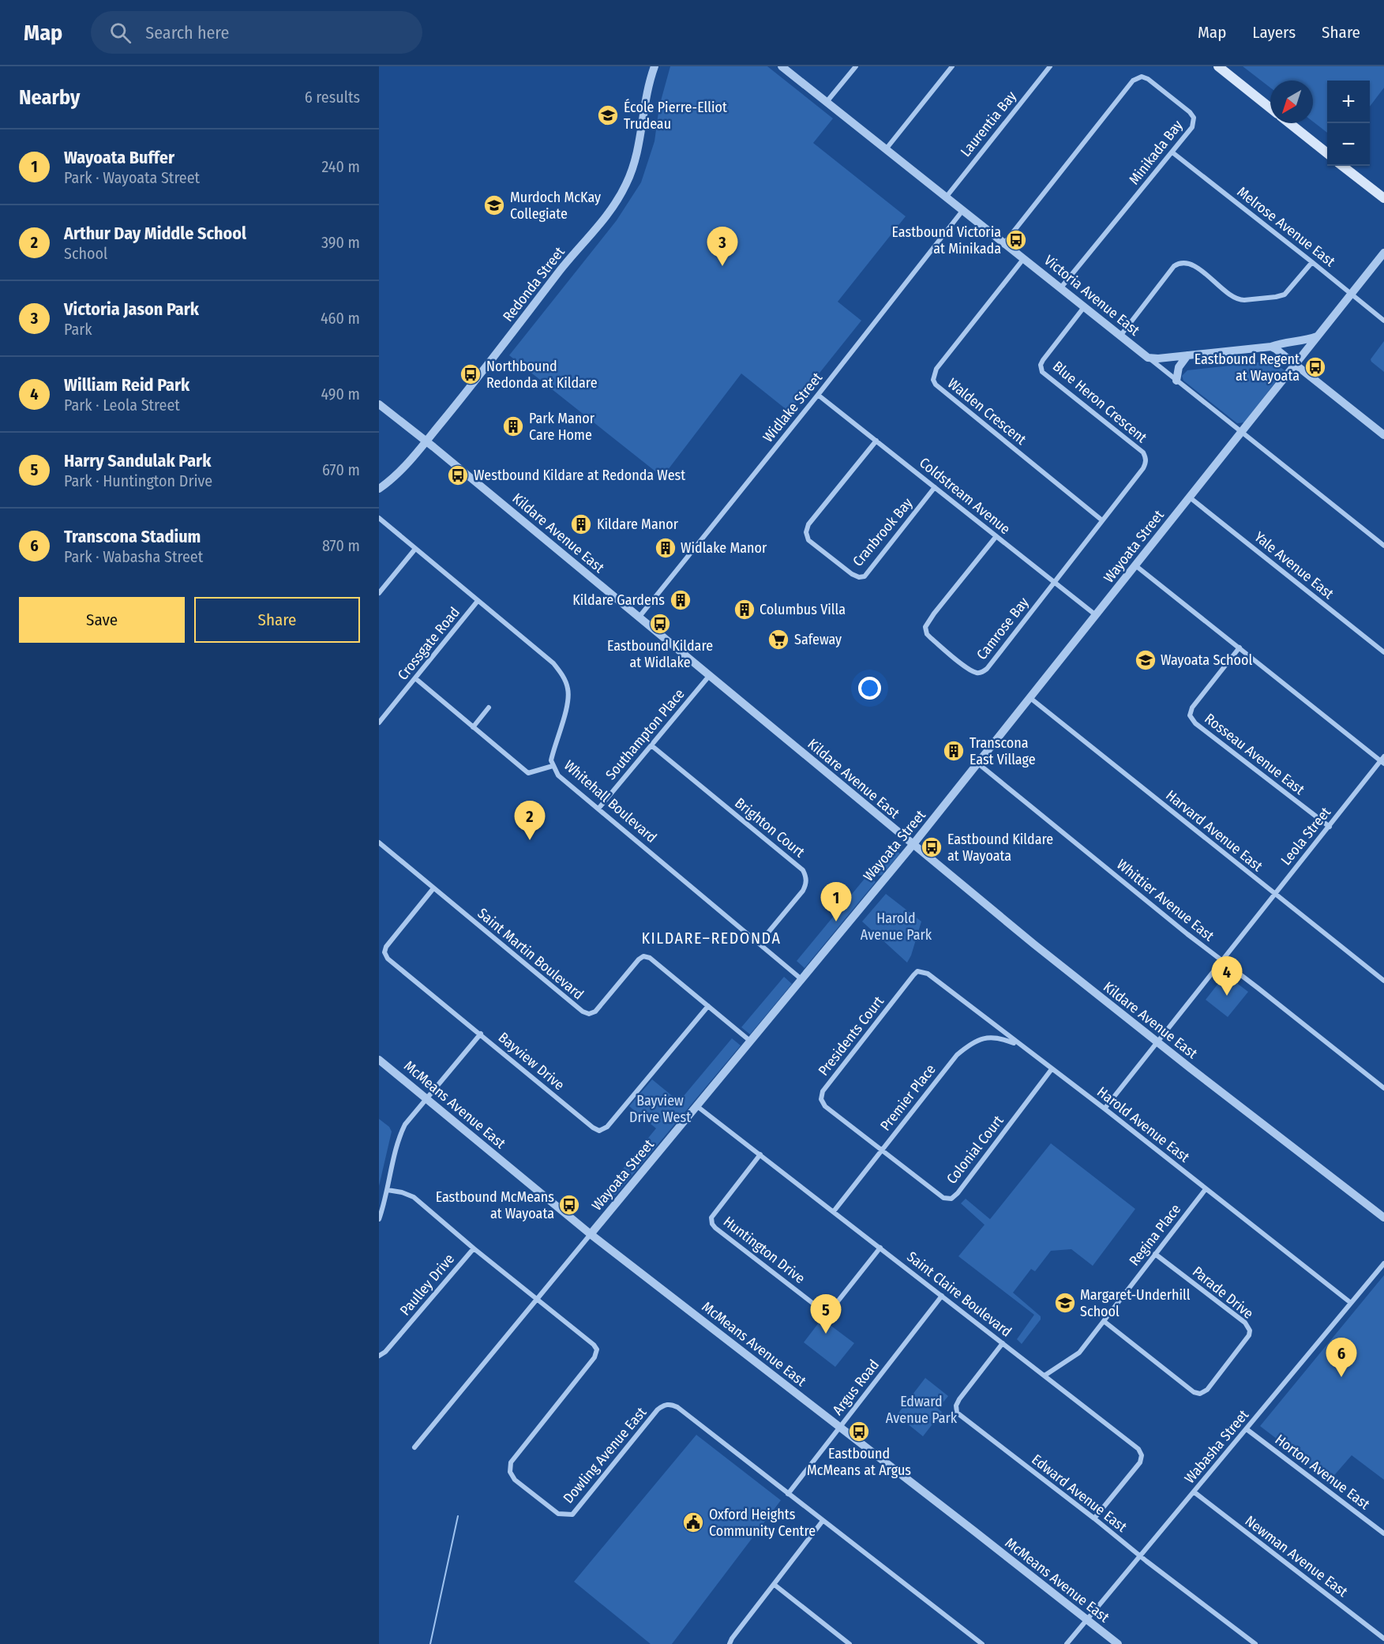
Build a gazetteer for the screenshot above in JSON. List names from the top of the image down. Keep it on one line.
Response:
{"streets":{"street":["Laurentia Bay","Minikada Bay","Melrose Avenue East","Redonda Street","Victoria Avenue East","Blue Heron Crescent","Widlake Street","Walden Crescent","Coldstream Avenue","Cranbrook Bay","Kildare Avenue East","Wayoata Street","Yale Avenue East","Camrose Bay","Crossgate Road","Southampton Place","Rosseau Avenue East","Whitehall Boulevard","Brighton Court","Harvard Avenue East","Leola Street","Whittier Avenue East","Saint Martin Boulevard","Presidents Court","Bayview Drive","Premier Place","McMeans Avenue East","Harold Avenue East","Colonial Court","Regina Place","Huntington Drive","Paulley Drive","Parade Drive","Saint Claire Boulevard","Argus Road","Wabasha Street","Dowling Avenue East","Horton Avenue East","Edward Avenue East","Newman Avenue East"]},"crossings":[["Laurentia Bay","Victoria Avenue East"],["Minikada Bay","Melrose Avenue East"],["Minikada Bay","Victoria Avenue East"],["Melrose Avenue East","Wayoata Street"],["Redonda Street","Kildare Avenue East"],["Victoria Avenue East","Blue Heron Crescent"],["Victoria Avenue East","Widlake Street"],["Victoria Avenue East","Walden Crescent"],["Victoria Avenue East","Wayoata Street"],["Blue Heron Crescent","Walden Crescent"],["Blue Heron Crescent","Coldstream Avenue"],["Blue Heron Crescent","Camrose Bay"],["Widlake Street","Coldstream Avenue"],["Widlake Street","Kildare Avenue East"],["Coldstream Avenue","Cranbrook Bay"],["Coldstream Avenue","Wayoata Street"],["Coldstream Avenue","Camrose Bay"],["Kildare Avenue East","Wayoata Street"],["Kildare Avenue East","Southampton Place"],["Kildare Avenue East","Leola Street"],["Wayoata Street","Yale Avenue East"],["Wayoata Street","Whitehall Boulevard"],["Wayoata Street","Harvard Avenue East"],["Wayoata Street","Whittier Avenue East"],["Wayoata Street","Saint Martin Boulevard"],["Wayoata Street","McMeans Avenue East"],["Wayoata Street","Saint Claire Boulevard"],["Wayoata Street","Dowling Avenue East"],["Crossgate Road","Whitehall Boulevard"],["Southampton Place","Whitehall Boulevard"],["Southampton Place","Brighton Court"],["Rosseau Avenue East","Leola Street"],["Whitehall Boulevard","Brighton Court"],["Harvard Avenue East","Leola Street"],["Leola Street","Whittier Avenue East"],["Leola Street","Harold Avenue East"],["Saint Martin Boulevard","Bayview Drive"],["Presidents Court","Premier Place"],["Presidents Court","Harold Avenue East"],["Presidents Court","Colonial Court"],["Premier Place","Harold Avenue East"],["Premier Place","Colonial Court"],["Premier Place","Saint Claire Boulevard"],["McMeans Avenue East","Argus Road"],["McMeans Avenue East","Wabasha Street"],["Harold Avenue East","Colonial Court"],["Harold Avenue East","Regina Place"],["Harold Avenue East","Wabasha Street"],["Regina Place","Parade Drive"],["Regina Place","Saint Claire Boulevard"],["Huntington Drive","Saint Claire Boulevard"],["Paulley Drive","Dowling Avenue East"],["Saint Claire Boulevard","Argus Road"],["Saint Claire Boulevard","Edward Avenue East"],["Argus Road","Dowling Avenue East"],["Wabasha Street","Horton Avenue East"],["Wabasha Street","Edward Avenue East"],["Wabasha Street","Newman Avenue East"]],"districts":["KILDARE–REDONDA"],"parks":["Harold Avenue Park","Bayview Drive West","Edward Avenue Park"],"places":{"school or university":["École Pierre-Elliot Trudeau","Murdoch McKay Collegiate","Wayoata School","Margaret-Underhill School"],"bus stop":["Eastbound Victoria at Minikada","Eastbound Regent at Wayoata","Northbound Redonda at Kildare","Westbound Kildare at Redonda West","Eastbound Kildare at Widlake","Eastbound Kildare at Wayoata","Eastbound McMeans at Wayoata","Eastbound McMeans at Argus"],"building":["Park Manor Care Home","Kildare Manor","Widlake Manor","Kildare Gardens","Columbus Villa","Transcona East Village"],"supermarket":["Safeway"],"public building":["Oxford Heights Community Centre"]},"north":"bottom left","page":{"header":"Map","search":"Search here","nav":["Map","Layers","Share"],"heading":["Nearby","6 results"],"map_buttons":["+","−"],"list":[{"mark":"1","name":"Wayoata Buffer","note":"Park · Wayoata Street","value":"240 m"},{"mark":"2","name":"Arthur Day Middle School","note":"School","value":"390 m"},{"mark":"3","name":"Victoria Jason Park","note":"Park","value":"460 m"},{"mark":"4","name":"William Reid Park","note":"Park · Leola Street","value":"490 m"},{"mark":"5","name":"Harry Sandulak Park","note":"Park · Huntington Drive","value":"670 m"},{"mark":"6","name":"Transcona Stadium","note":"Park · Wabasha Street","value":"870 m"}],"pins":["3","2","1","4","5","6"],"buttons":["Save","Share"]}}
